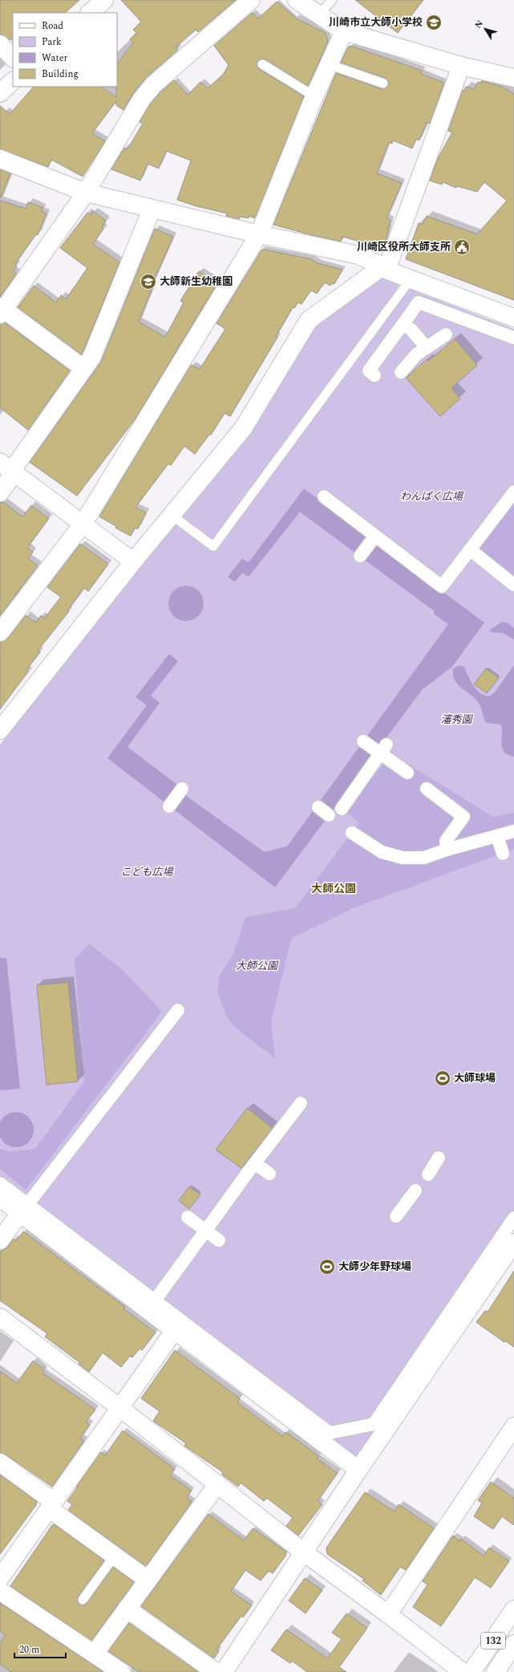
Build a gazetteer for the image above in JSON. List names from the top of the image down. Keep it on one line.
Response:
{"streets":{"main road":["132"]},"districts":["大師公園"],"parks":["わんぱく広場","瀋秀園","こども広場","大師公園"],"places":{"school or university":["川崎市立大師小学校","大師新生幼稚園"],"public building":["川崎区役所大師支所"],"sports":["大師球場","大師少年野球場"]},"legend":["Road","Park","Water","Building"],"scale_bar":"20 m","north":"top left"}
